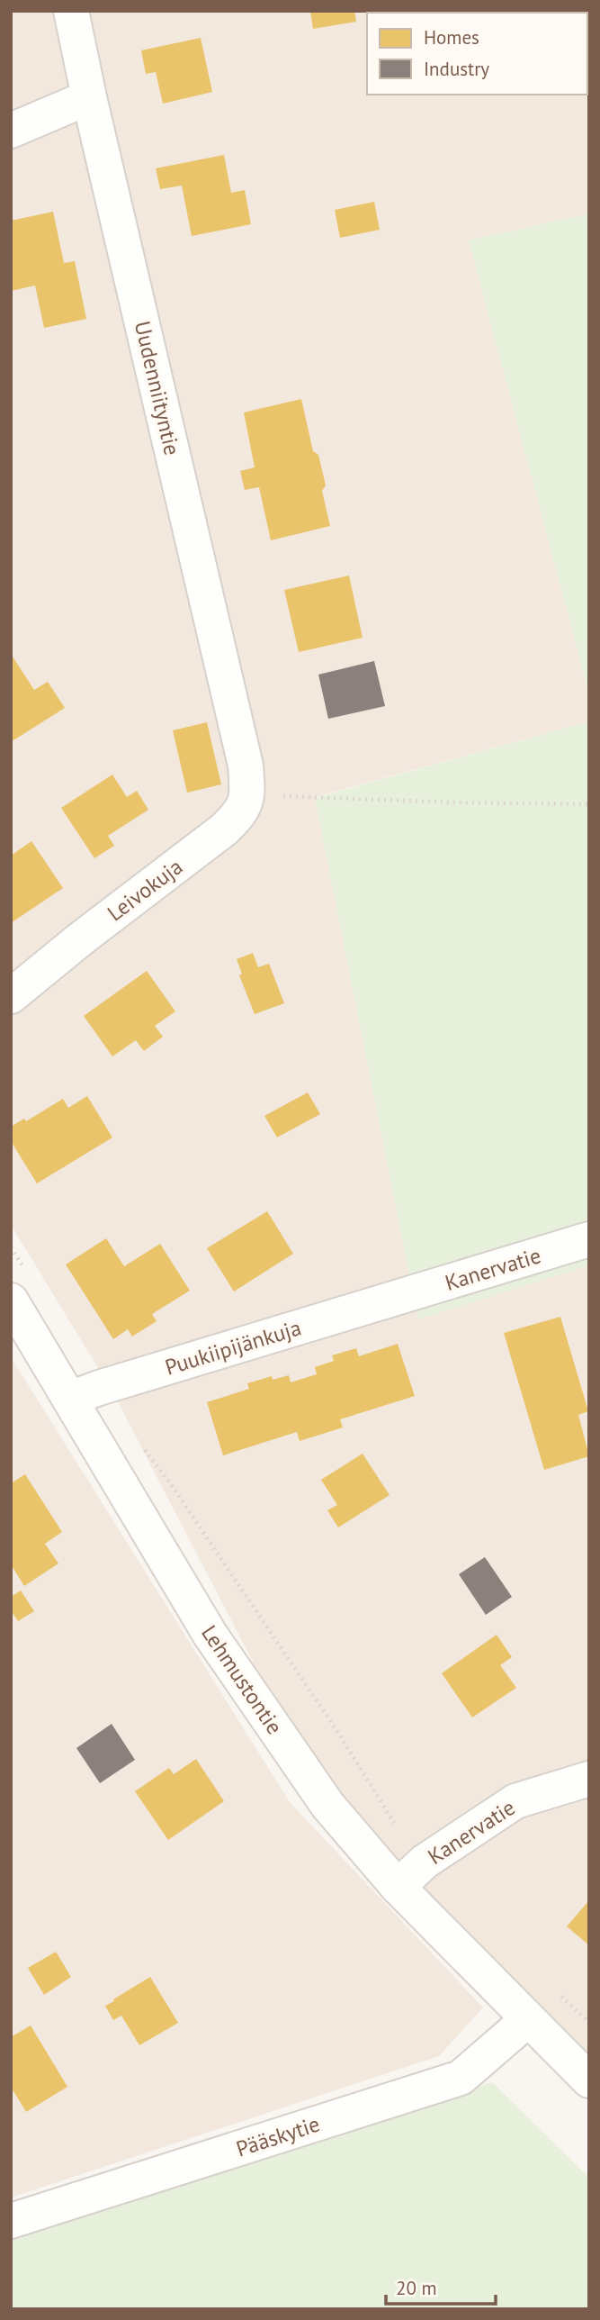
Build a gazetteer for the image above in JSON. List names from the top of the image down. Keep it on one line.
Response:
{"streets":{"street":["Uudenniityntie","Leivokuja","Kanervatie","Puukiipijänkuja","Lehmustontie","Pääskytie"]},"crossings":[["Uudenniityntie","Leivokuja"],["Kanervatie","Puukiipijänkuja"],["Kanervatie","Lehmustontie"],["Puukiipijänkuja","Lehmustontie"],["Lehmustontie","Pääskytie"]],"legend":["Homes","Industry"],"scale_bar":"20 m"}
